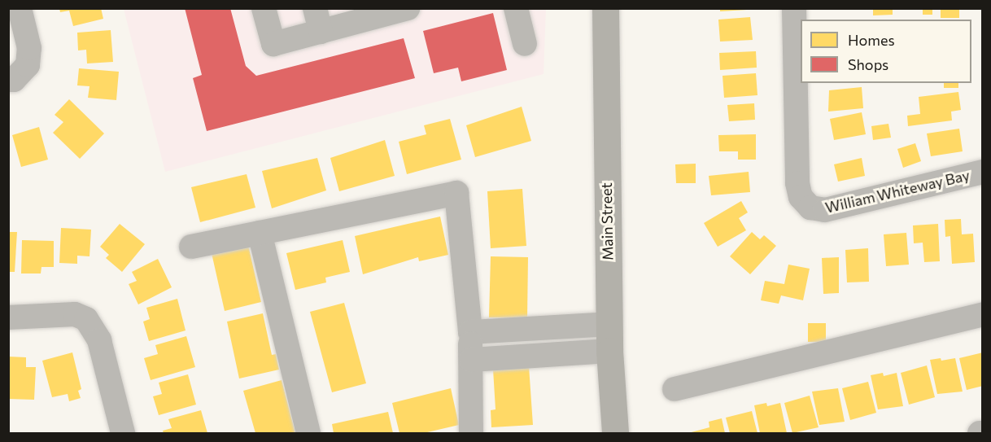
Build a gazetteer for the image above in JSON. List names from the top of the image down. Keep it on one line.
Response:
{"streets":{"main road":["Main Street"],"street":["William Whiteway Bay"]},"legend":["Homes","Shops"]}
